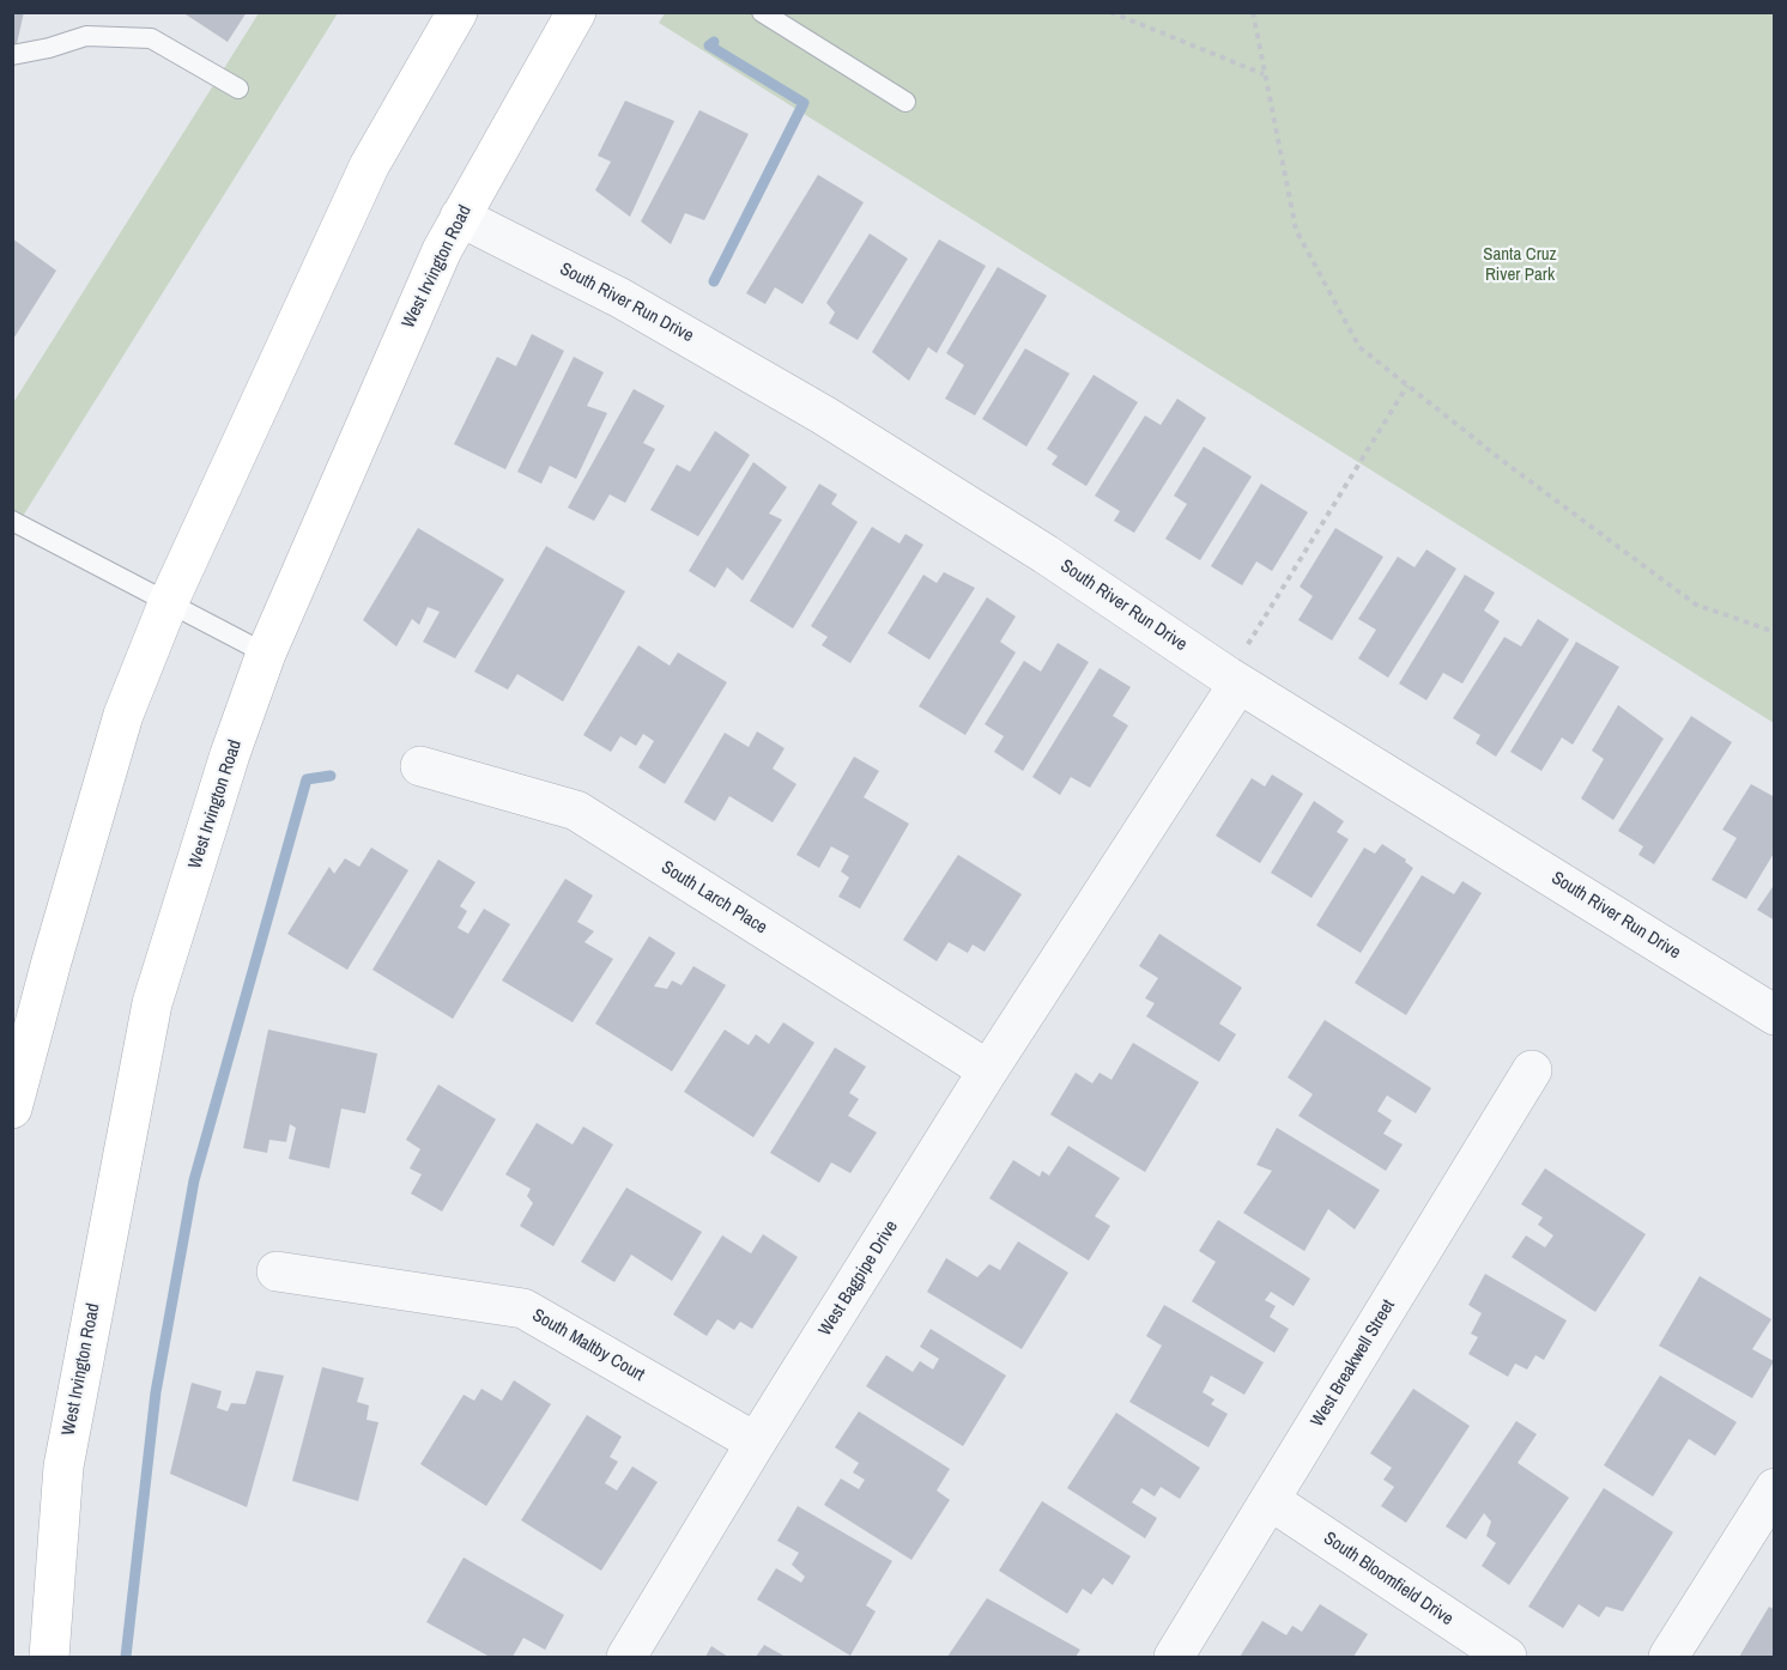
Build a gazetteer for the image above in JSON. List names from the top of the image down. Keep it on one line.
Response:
{"streets":{"main road":["West Irvington Road"],"street":["South River Run Drive","South Larch Place","West Bagpipe Drive","South Maltby Court","West Breakwell Street","South Bloomfield Drive"]},"crossings":[["West Irvington Road","South River Run Drive"],["South River Run Drive","West Bagpipe Drive"],["South Larch Place","West Bagpipe Drive"],["West Bagpipe Drive","South Maltby Court"],["West Breakwell Street","South Bloomfield Drive"]],"parks":["Santa Cruz River Park"]}
